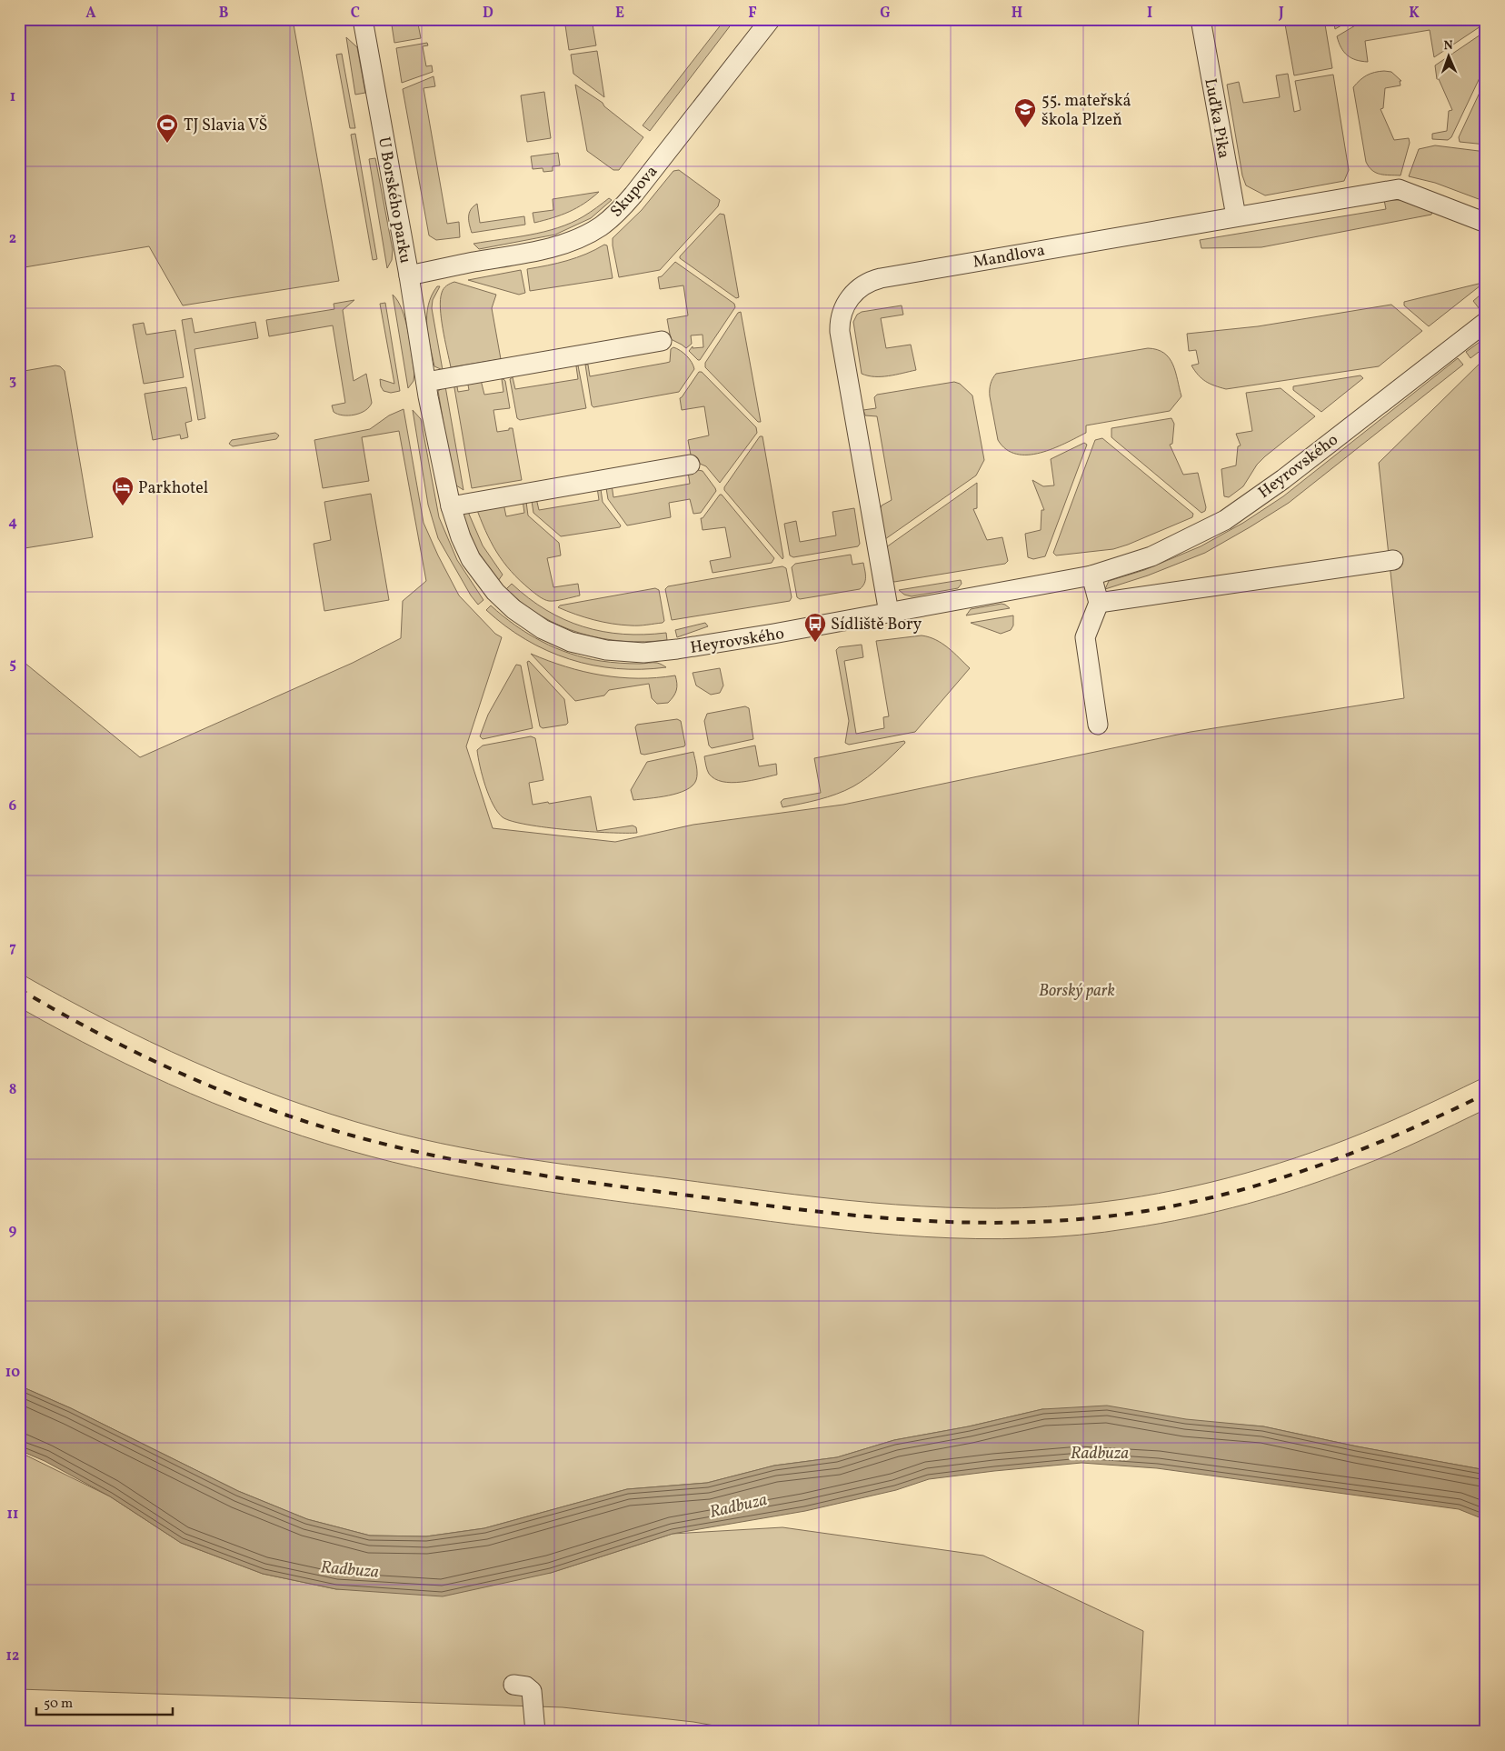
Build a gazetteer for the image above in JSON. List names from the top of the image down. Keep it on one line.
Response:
{"streets":{"street":["Luďka Pika","Skupova","U Borského parku","Mandlova","Heyrovského"]},"crossings":[["Luďka Pika","Mandlova"],["Skupova","U Borského parku"],["U Borského parku","Heyrovského"],["Mandlova","Heyrovského"]],"water":["Radbuza"],"parks":["Borský park"],"places":{"school or university":["55. mateřská škola Plzeň"],"sports":["TJ Slavia VŠ"],"hotel":["Parkhotel"],"bus stop":["Sídliště Bory"]},"scale_bar":"50 m","north":"top","grid":{"columns":["A","B","C","D","E","F","G","H","I","J","K"],"rows":["1","2","3","4","5","6","7","8","9","10","11","12"]}}
